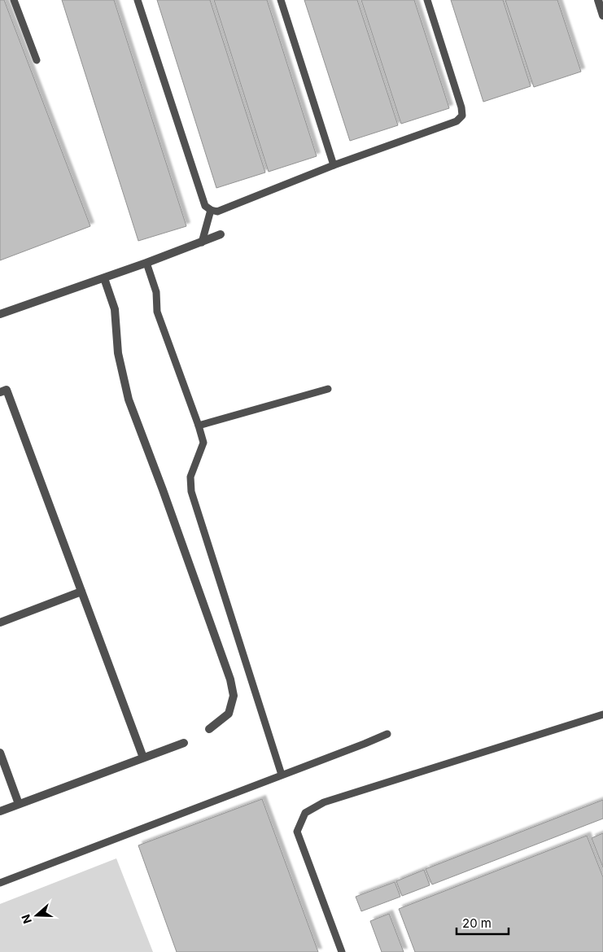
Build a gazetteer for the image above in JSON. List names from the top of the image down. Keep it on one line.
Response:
{"scale_bar":"20 m","north":"left"}
